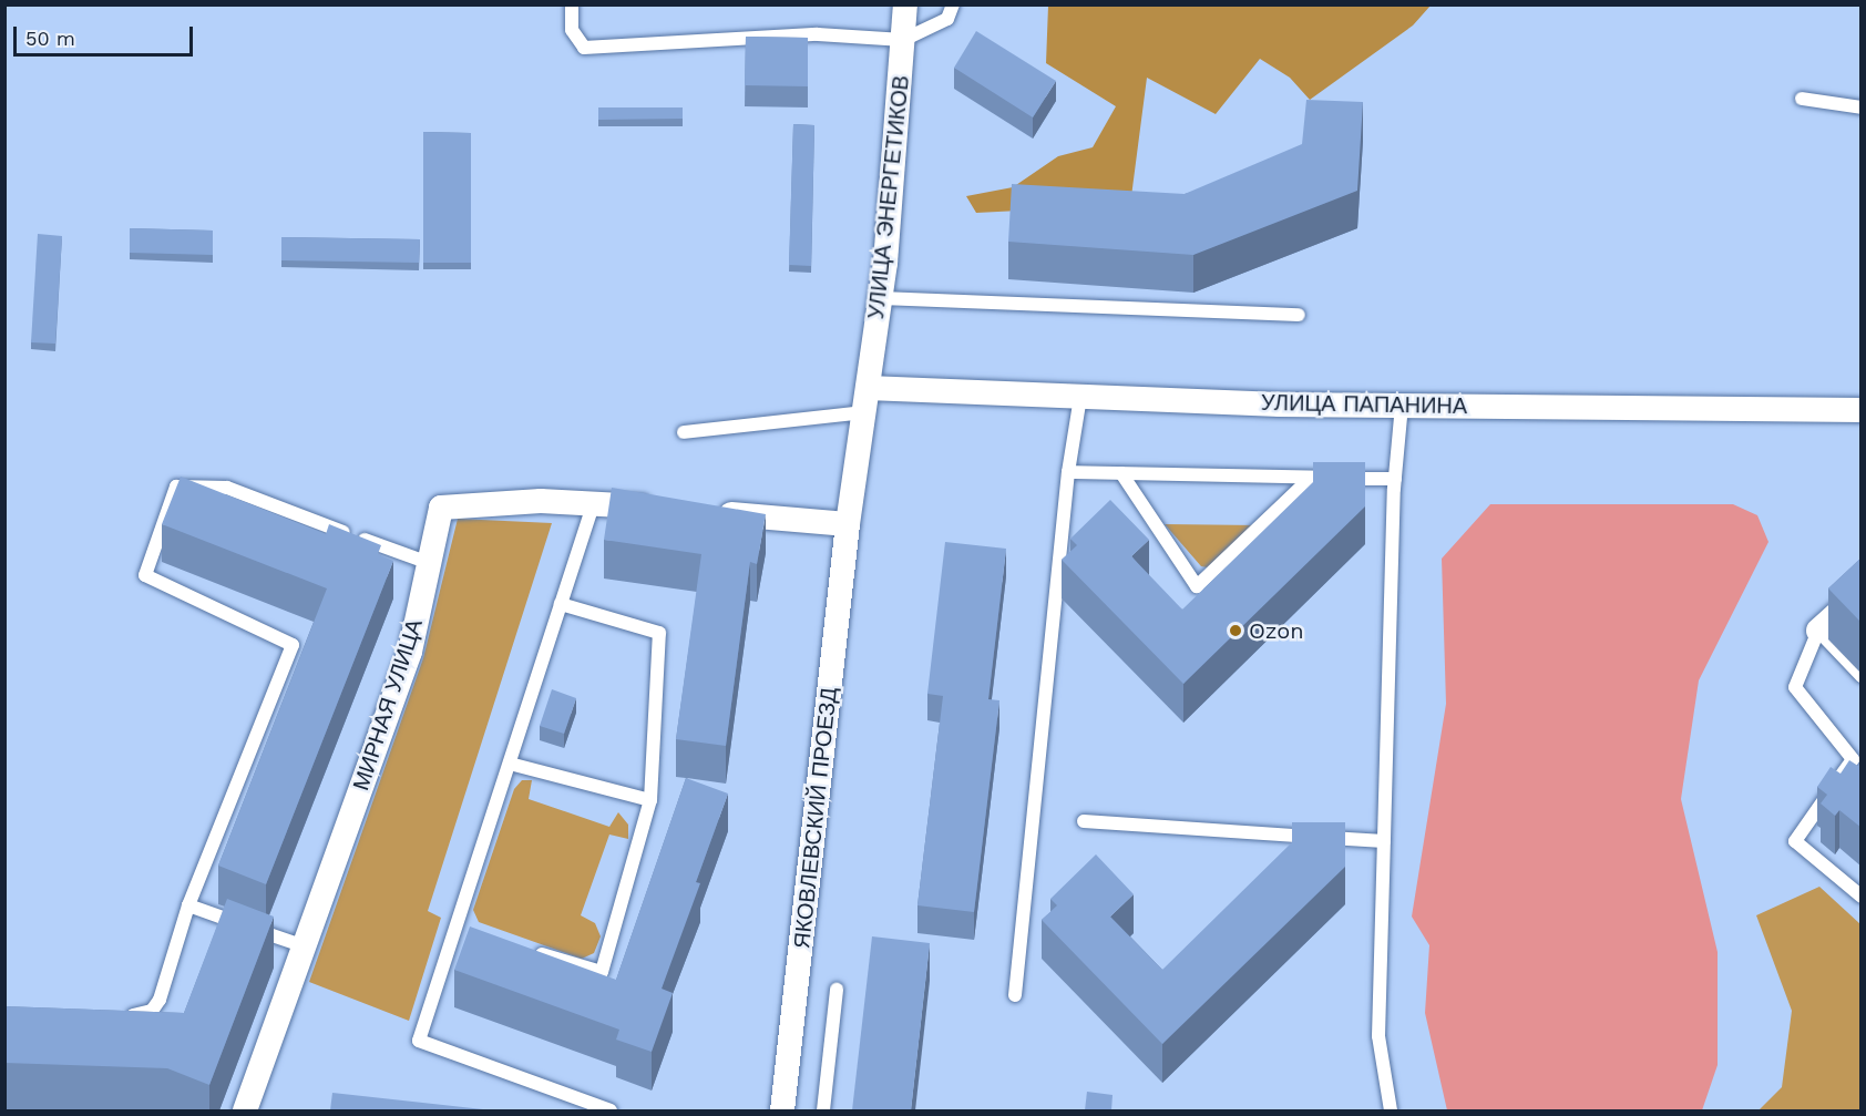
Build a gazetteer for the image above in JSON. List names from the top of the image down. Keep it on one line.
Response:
{"streets":{"street":["УЛИЦА ЭНЕРГЕТИКОВ","УЛИЦА ПАПАНИНА","МИРНАЯ УЛИЦА","ЯКОВЛЕВСКИЙ ПРОЕЗД"]},"crossings":[["УЛИЦА ЭНЕРГЕТИКОВ","УЛИЦА ПАПАНИНА"]],"places":["Ozon"],"scale_bar":"50 m"}
